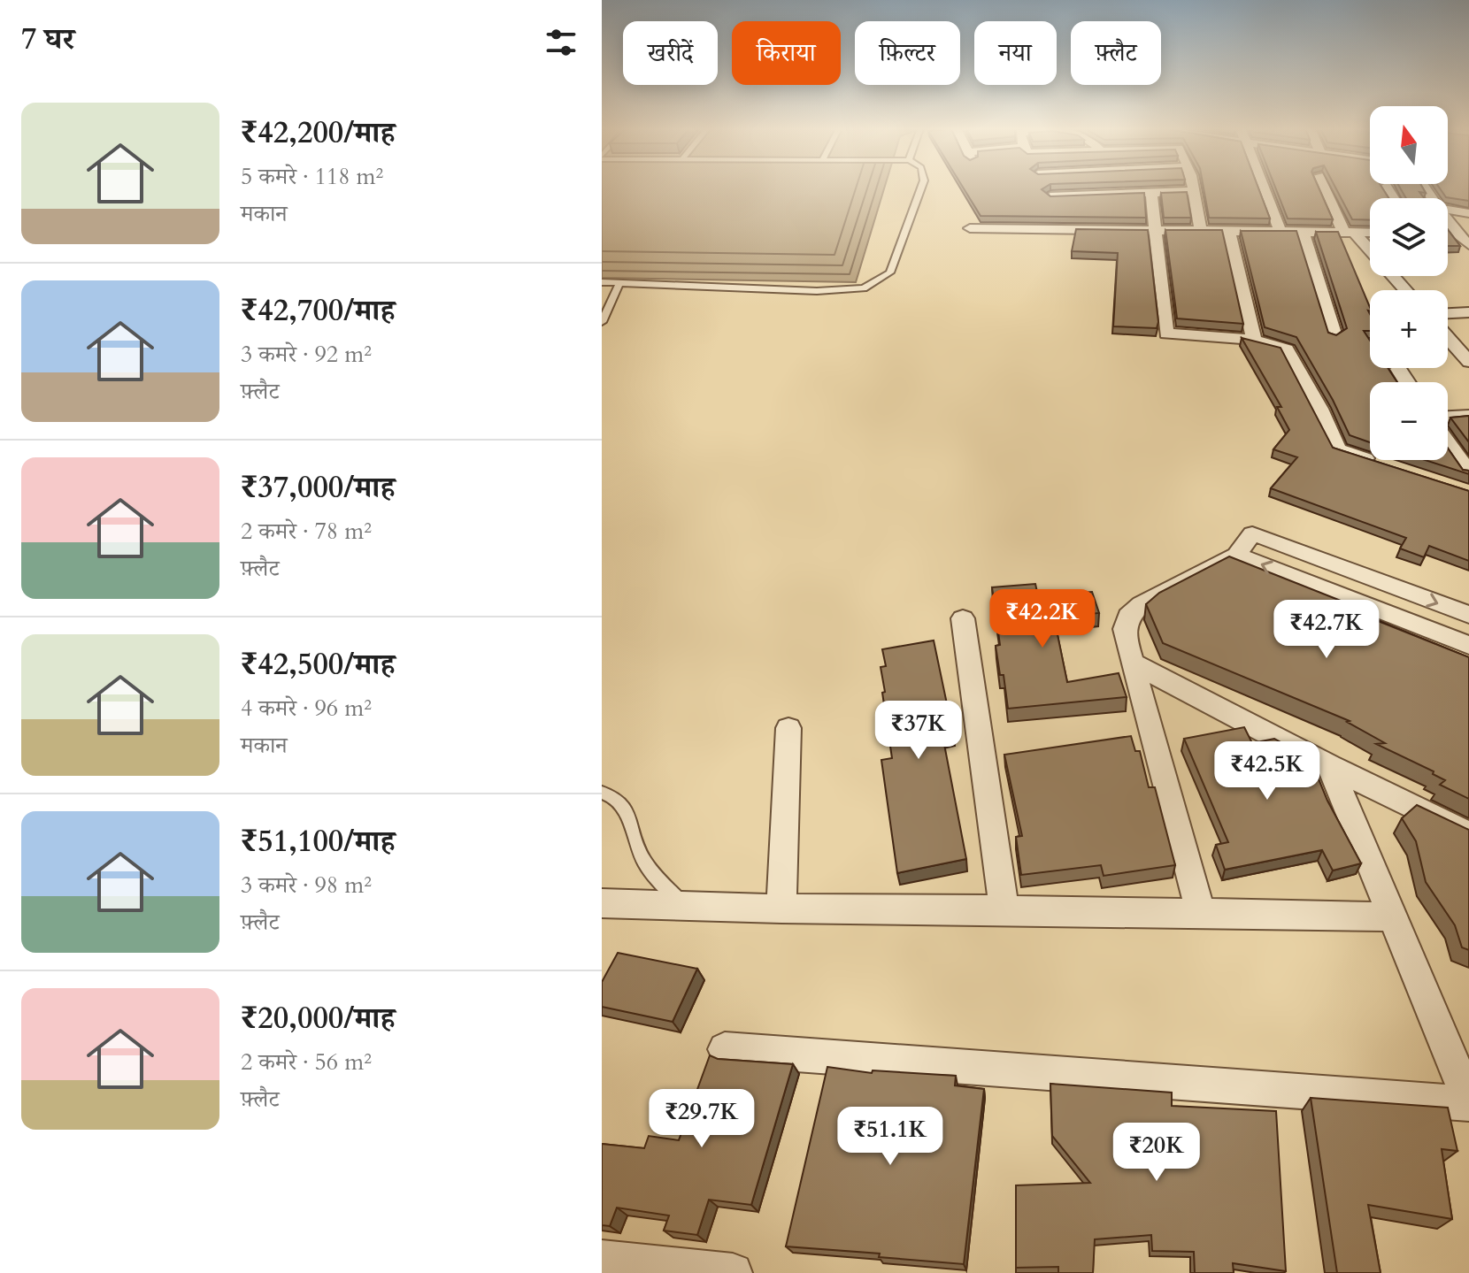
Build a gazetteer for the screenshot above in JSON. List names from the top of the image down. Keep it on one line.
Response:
{"north":"top","page":{"heading":"7 घर","chip":["खरीदें","किराया","फ़िल्टर","नया","फ़्लैट"],"list":[{"name":"₹42,200/माह","note":"5 कमरे · 118 m² · मकान"},{"name":"₹42,700/माह","note":"3 कमरे · 92 m² · फ़्लैट"},{"name":"₹37,000/माह","note":"2 कमरे · 78 m² · फ़्लैट"},{"name":"₹42,500/माह","note":"4 कमरे · 96 m² · मकान"},{"name":"₹51,100/माह","note":"3 कमरे · 98 m² · फ़्लैट"},{"name":"₹20,000/माह","note":"2 कमरे · 56 m² · फ़्लैट"}],"map_buttons":["+","−"],"price":["₹42.2K","₹42.7K","₹37K","₹42.5K","₹29.7K","₹51.1K","₹20K"]}}
